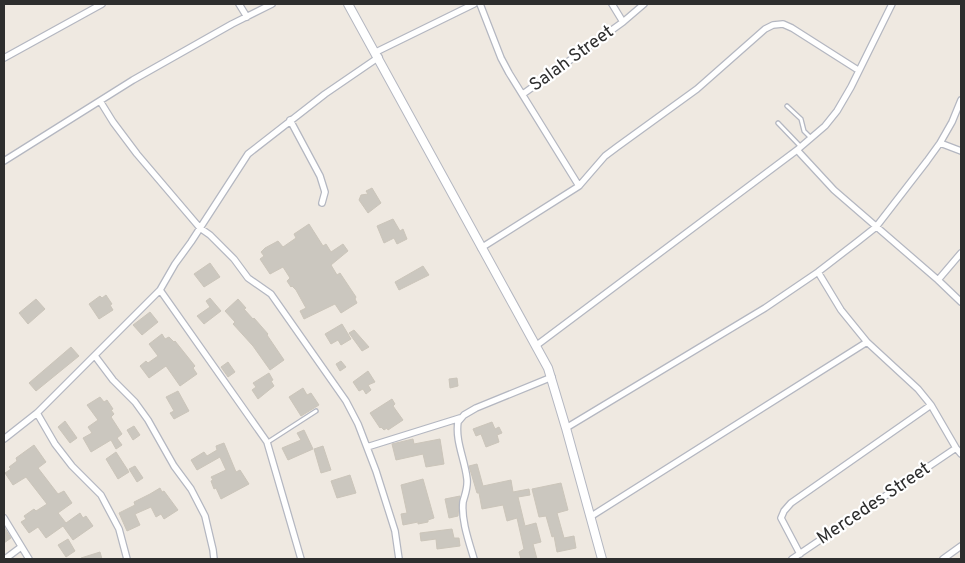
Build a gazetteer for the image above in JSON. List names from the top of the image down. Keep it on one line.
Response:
{"streets":{"street":["Salah Street","Mercedes Street"]}}
